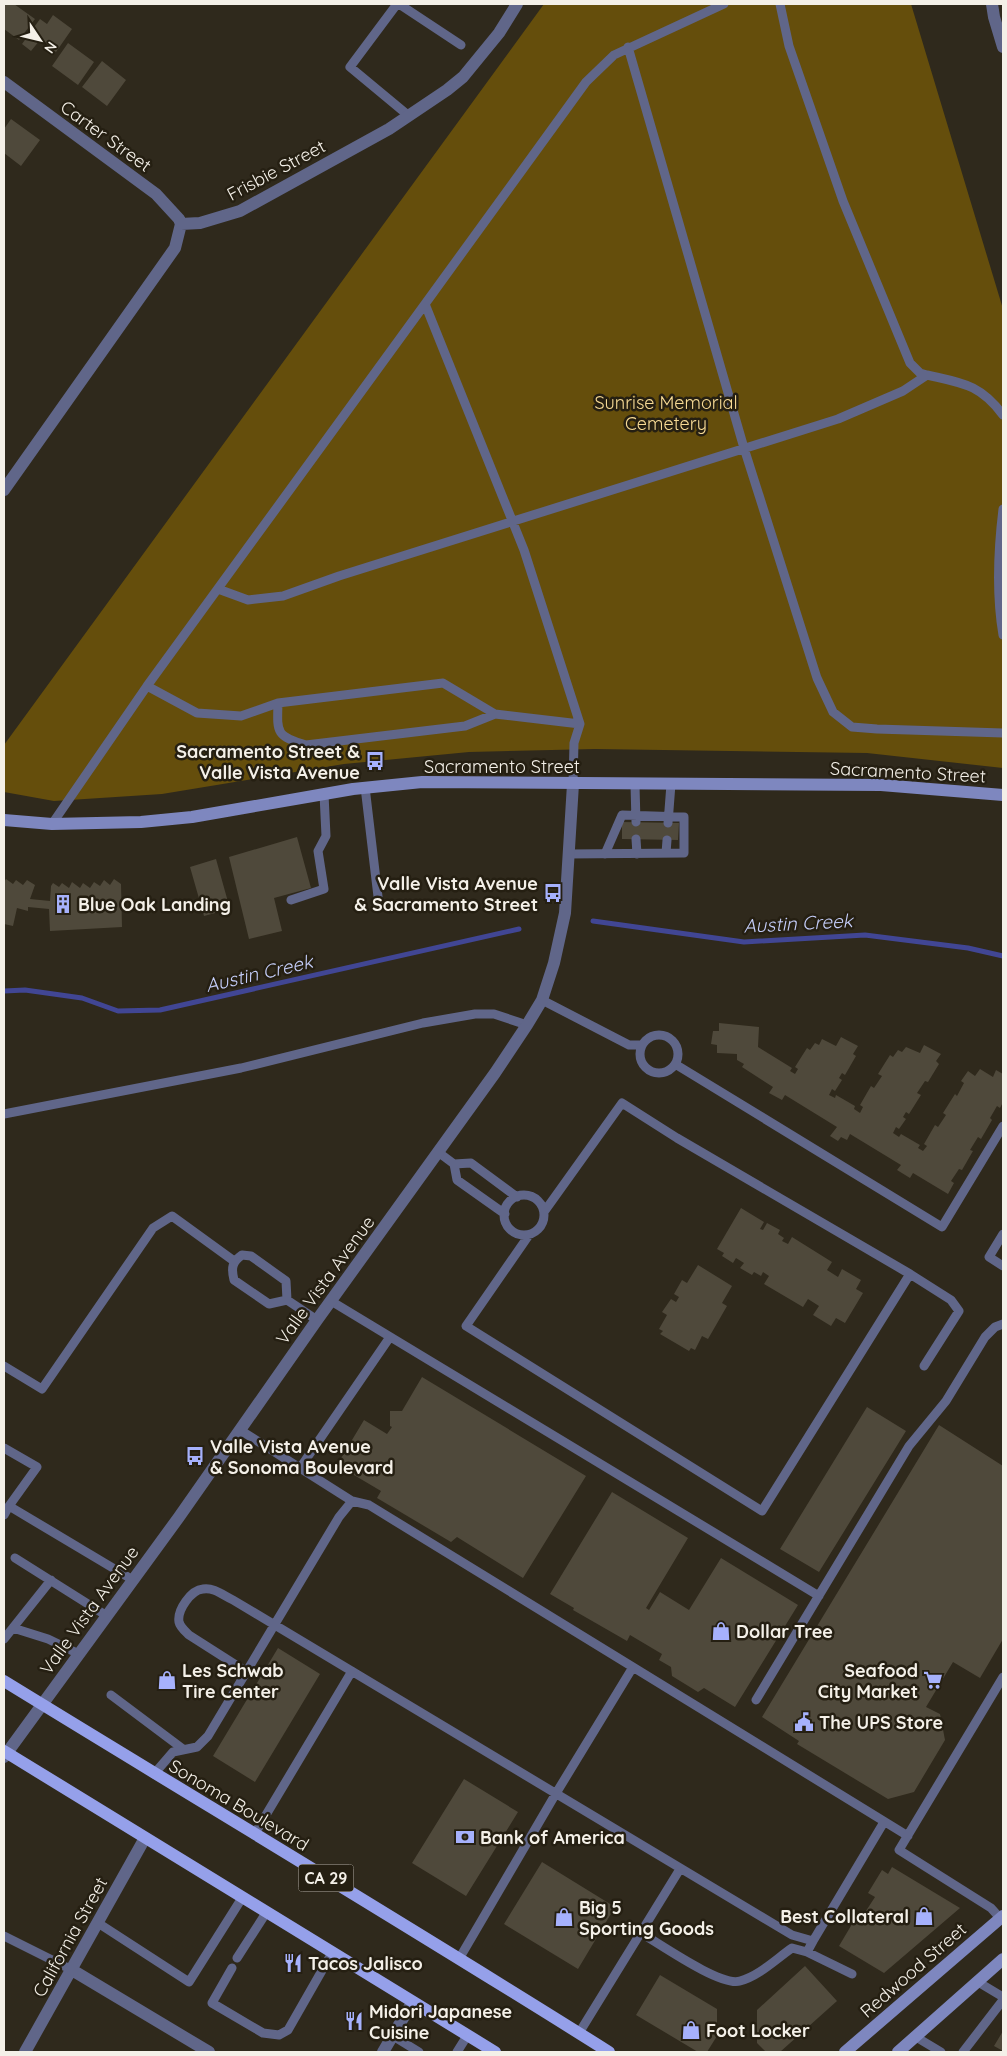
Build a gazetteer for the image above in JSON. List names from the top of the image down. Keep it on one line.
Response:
{"streets":{"main road":["Sacramento Street","Sonoma Boulevard","CA 29","Redwood Street"],"street":["Carter Street","Frisbie Street","Valle Vista Avenue","California Street"]},"crossings":[["Carter Street","Frisbie Street"],["Sacramento Street","Valle Vista Avenue"],["Valle Vista Avenue","Sonoma Boulevard"]],"water":["Austin Creek"],"parks":["Sunrise Memorial Cemetery"],"places":{"bus stop":["Sacramento Street & Valle Vista Avenue","Valle Vista Avenue & Sacramento Street","Valle Vista Avenue & Sonoma Boulevard"],"building":["Blue Oak Landing"],"shop":["Dollar Tree","Les Schwab Tire Center","Best Collateral","Big 5 Sporting Goods","Foot Locker"],"supermarket":["Seafood City Market"],"public building":["The UPS Store"],"bank":["Bank of America"],"restaurant":["Tacos Jalisco","Midori Japanese Cuisine"]},"north":"bottom right"}
